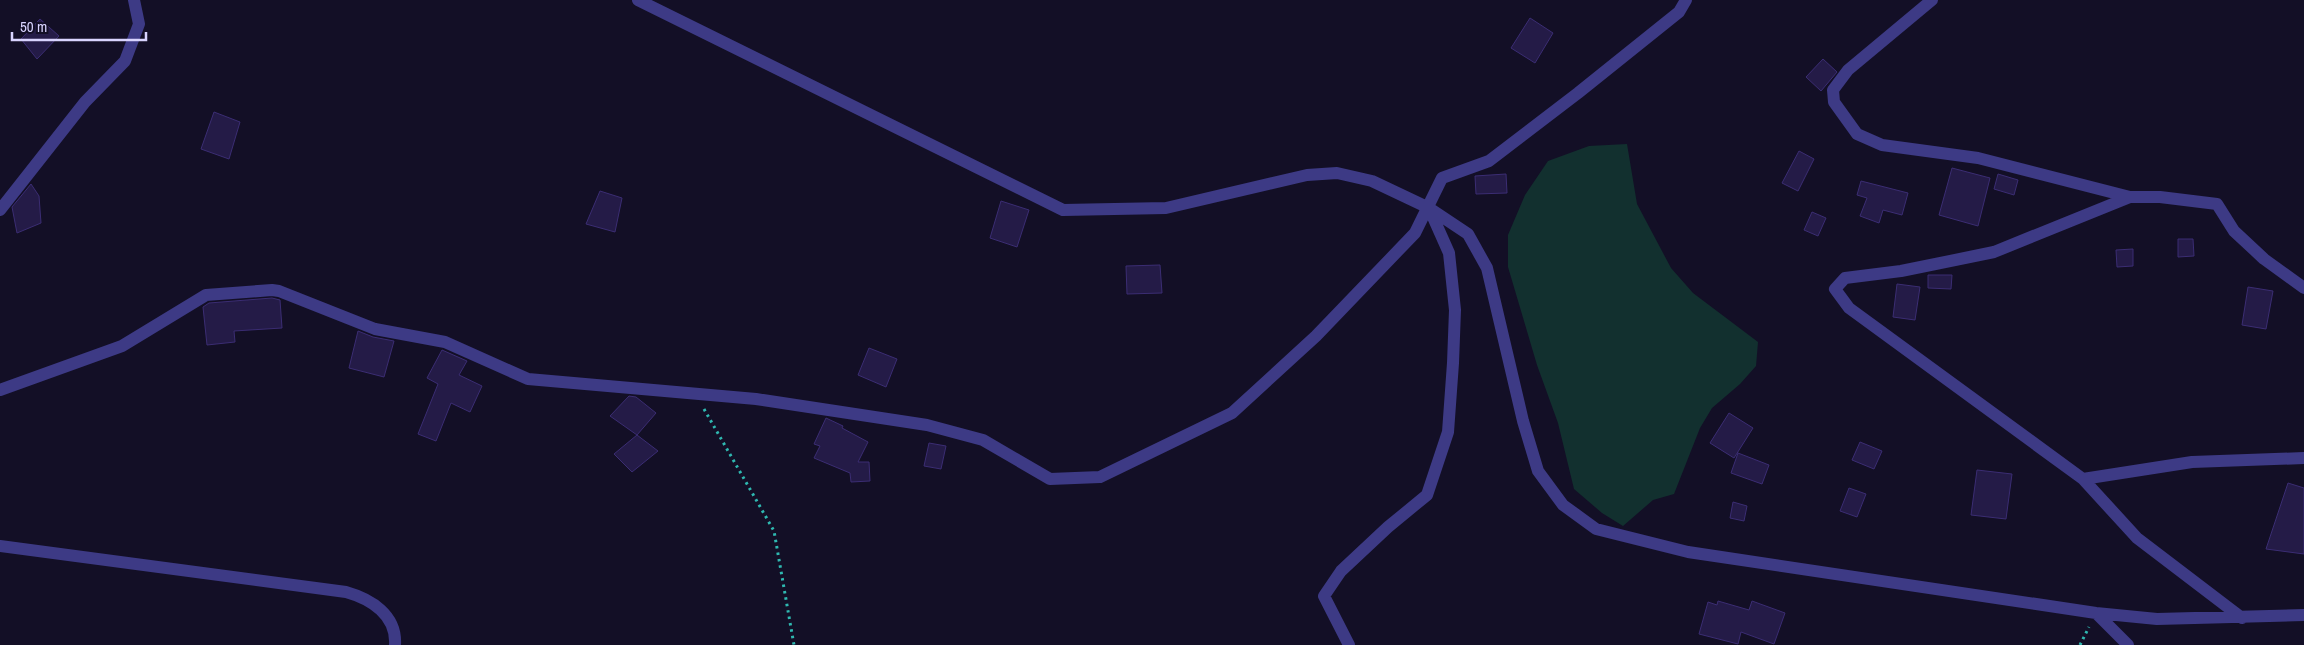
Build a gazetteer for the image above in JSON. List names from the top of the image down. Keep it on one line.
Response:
{"scale_bar":"50 m"}
